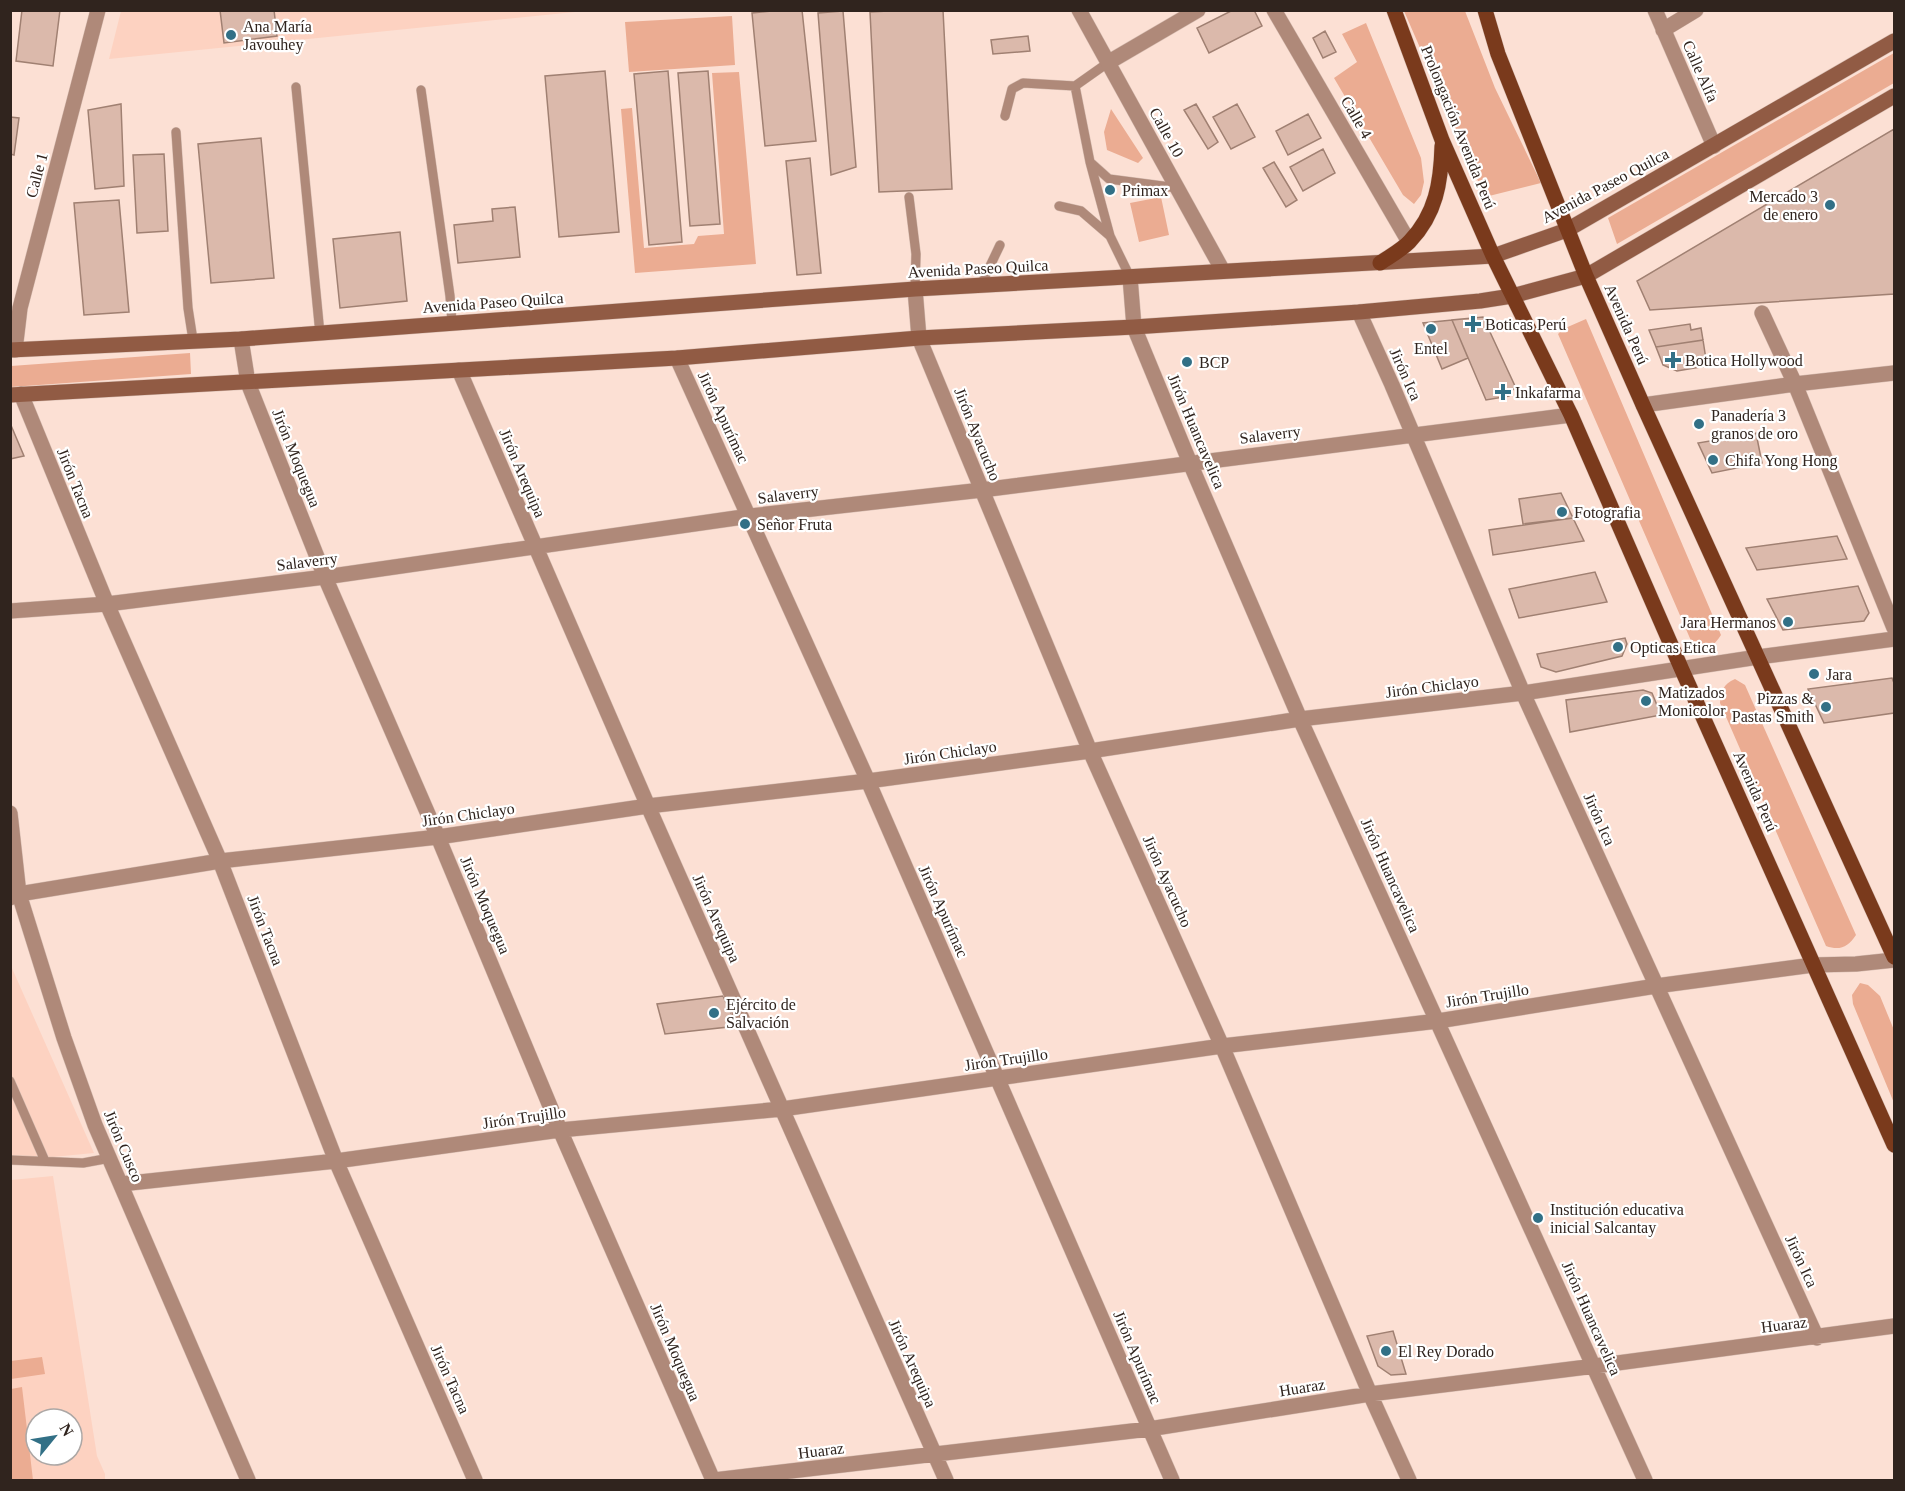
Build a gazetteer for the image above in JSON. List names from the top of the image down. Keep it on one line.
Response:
{"streets":{"main road":["Prolongación Avenida Perú","Avenida Paseo Quilca","Avenida Perú"],"street":["Calle Alfa","Calle 4","Calle 10","Calle 1","Jirón Ica","Jirón Apurímac","Jirón Huancavelica","Jirón Ayacucho","Salaverry","Jirón Moquegua","Jirón Arequipa","Jirón Tacna","Jirón Chiclayo","Jirón Trujillo","Jirón Cusco","Huaraz"]},"crossings":[["Calle Alfa","Avenida Paseo Quilca"],["Prolongación Avenida Perú","Avenida Paseo Quilca"],["Prolongación Avenida Perú","Avenida Perú"],["Calle 10","Avenida Paseo Quilca"],["Calle 1","Avenida Paseo Quilca"],["Avenida Paseo Quilca","Avenida Perú"],["Avenida Paseo Quilca","Jirón Huancavelica"],["Avenida Paseo Quilca","Jirón Ayacucho"],["Avenida Paseo Quilca","Jirón Moquegua"],["Avenida Perú","Salaverry"],["Avenida Perú","Jirón Chiclayo"],["Avenida Perú","Jirón Trujillo"],["Jirón Ica","Salaverry"],["Jirón Ica","Jirón Chiclayo"],["Jirón Ica","Jirón Trujillo"],["Jirón Ica","Huaraz"],["Jirón Apurímac","Salaverry"],["Jirón Apurímac","Jirón Chiclayo"],["Jirón Apurímac","Jirón Trujillo"],["Jirón Apurímac","Huaraz"],["Jirón Huancavelica","Salaverry"],["Jirón Huancavelica","Jirón Chiclayo"],["Jirón Huancavelica","Jirón Trujillo"],["Jirón Huancavelica","Huaraz"],["Jirón Ayacucho","Salaverry"],["Jirón Ayacucho","Jirón Chiclayo"],["Jirón Ayacucho","Jirón Trujillo"],["Jirón Ayacucho","Huaraz"],["Salaverry","Jirón Moquegua"],["Salaverry","Jirón Arequipa"],["Salaverry","Jirón Tacna"],["Jirón Moquegua","Jirón Chiclayo"],["Jirón Moquegua","Jirón Trujillo"],["Jirón Moquegua","Huaraz"],["Jirón Arequipa","Jirón Chiclayo"],["Jirón Arequipa","Jirón Trujillo"],["Jirón Arequipa","Huaraz"],["Jirón Tacna","Jirón Chiclayo"],["Jirón Tacna","Jirón Trujillo"],["Jirón Chiclayo","Jirón Cusco"],["Jirón Trujillo","Jirón Cusco"]],"places":{"other":["Ana María Javouhey","Primax","Mercado 3 de enero","Entel","BCP","Panadería 3 granos de oro","Chifa Yong Hong","Fotografia","Señor Fruta","Jara Hermanos","Opticas Etica","Jara","Matizados Monicolor","Pizzas & Pastas Smith","Ejército de Salvación","Institución educativa inicial Salcantay","El Rey Dorado"],"health":["Boticas Perú","Botica Hollywood","Inkafarma"]},"north":"top right"}
